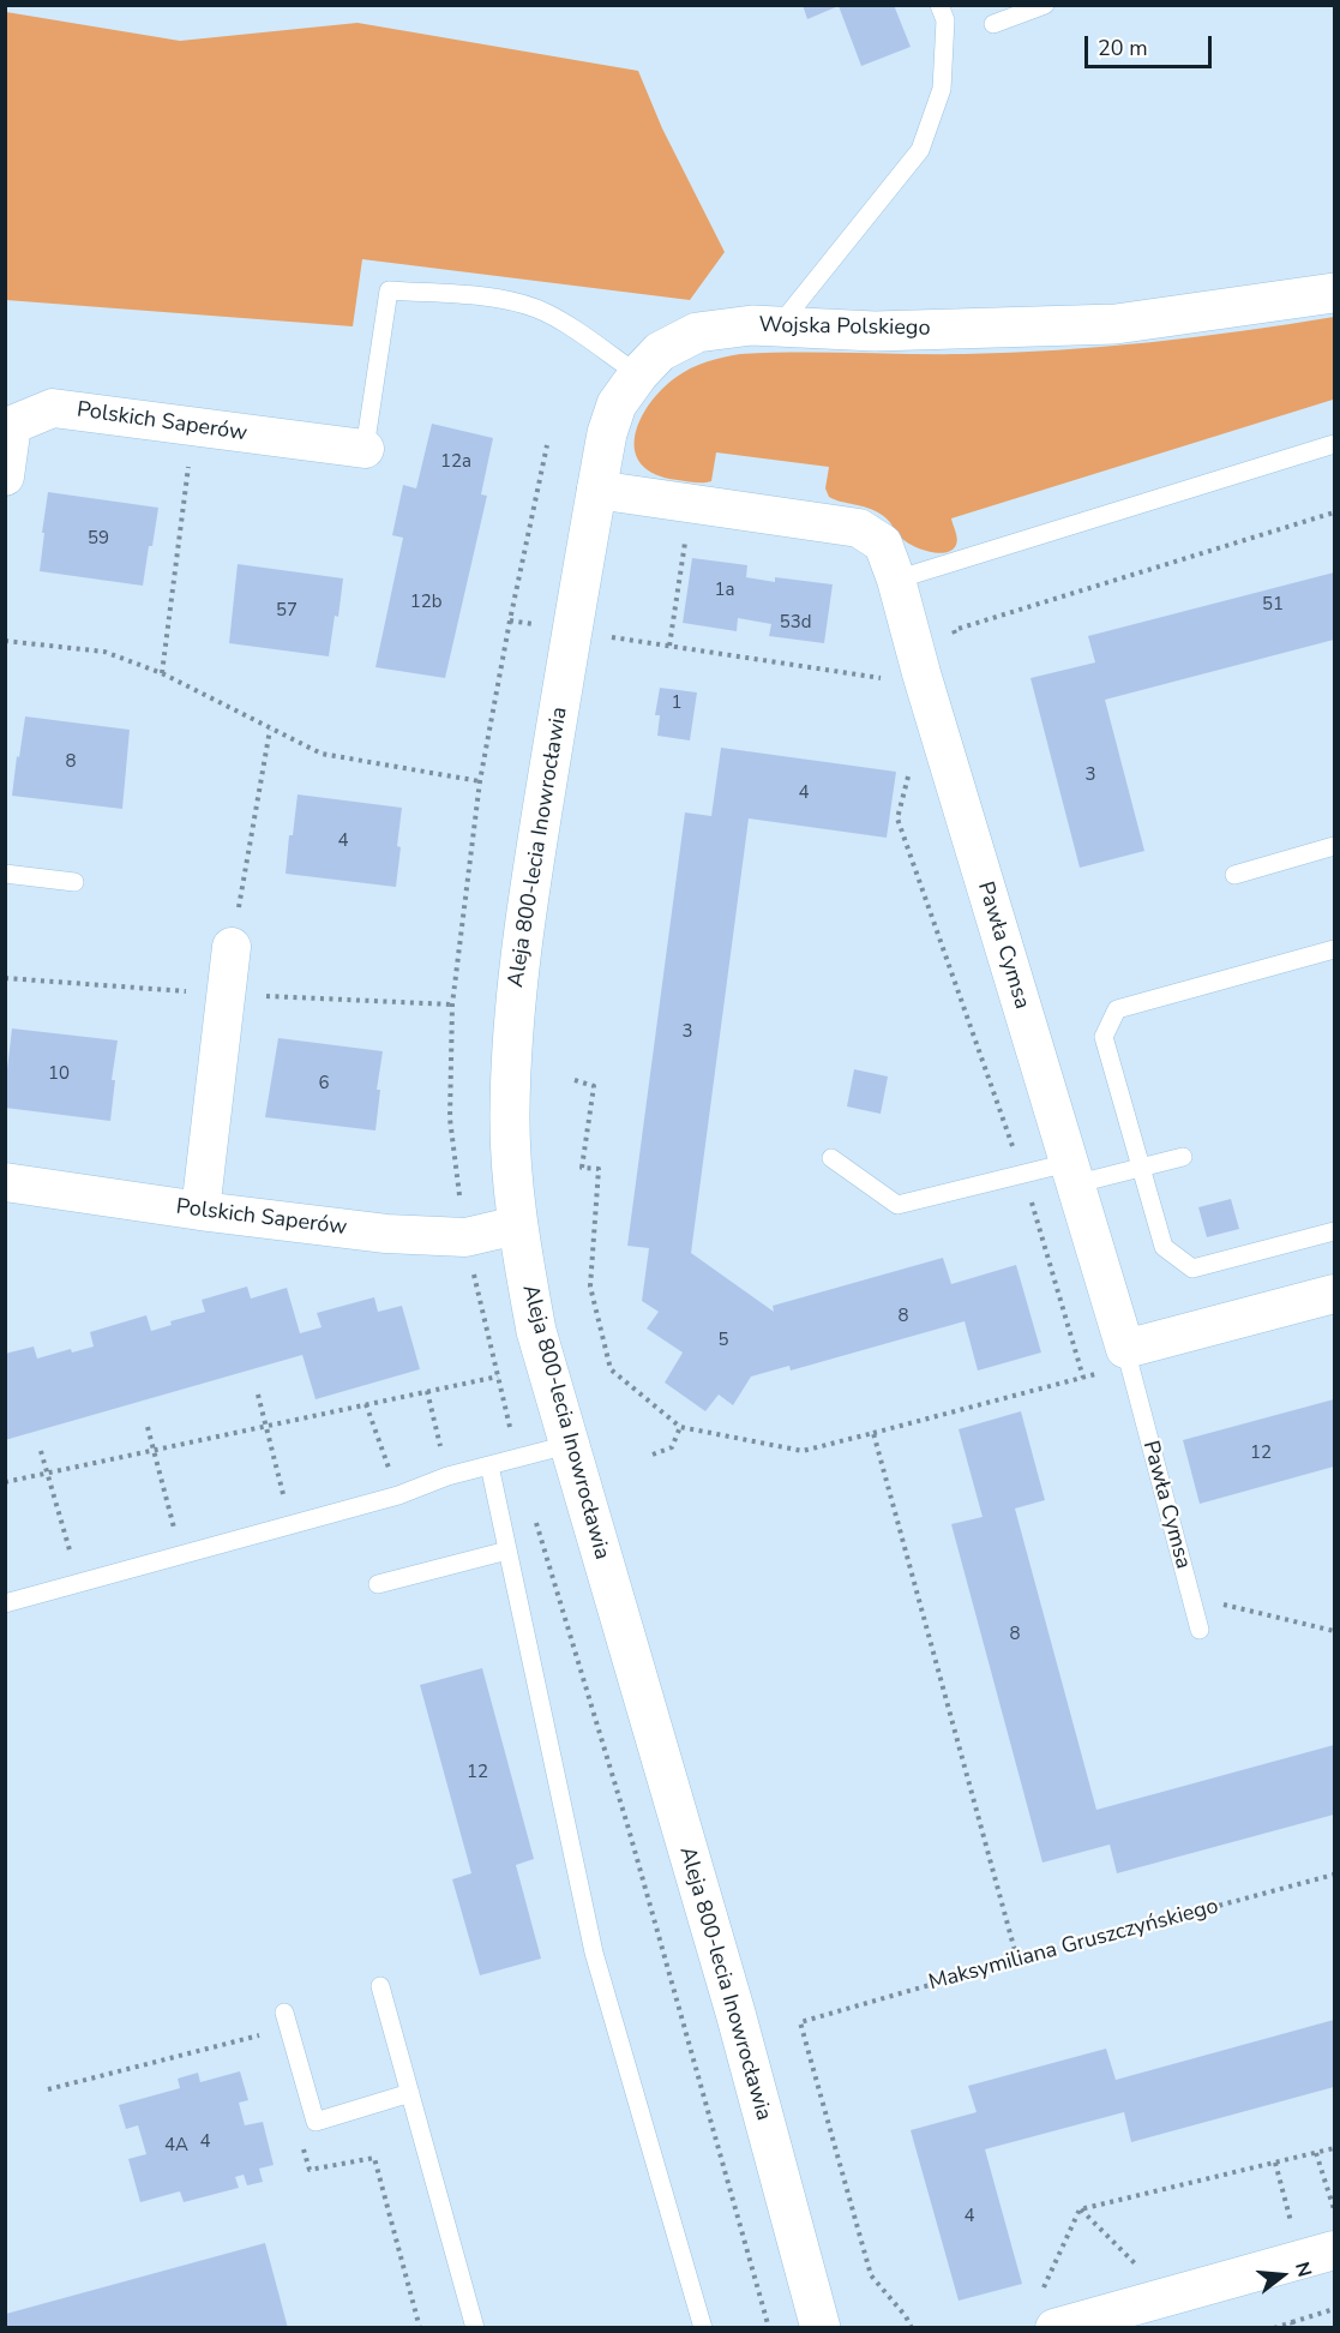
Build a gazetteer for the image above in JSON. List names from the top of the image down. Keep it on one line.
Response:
{"streets":{"street":["Wojska Polskiego","Polskich Saperów","Aleja 800-lecia Inowrocławia","Pawła Cymsa"],"path":["Maksymiliana Gruszczyńskiego"]},"crossings":[["Wojska Polskiego","Aleja 800-lecia Inowrocławia"],["Polskich Saperów","Aleja 800-lecia Inowrocławia"],["Aleja 800-lecia Inowrocławia","Pawła Cymsa"]],"house_numbers":["12a","59","1a","12b","51","57","53d","1","8","3","4","4","3","10","6","8","5","12","8","12","4","4A","4"],"scale_bar":"20 m","north":"right"}
